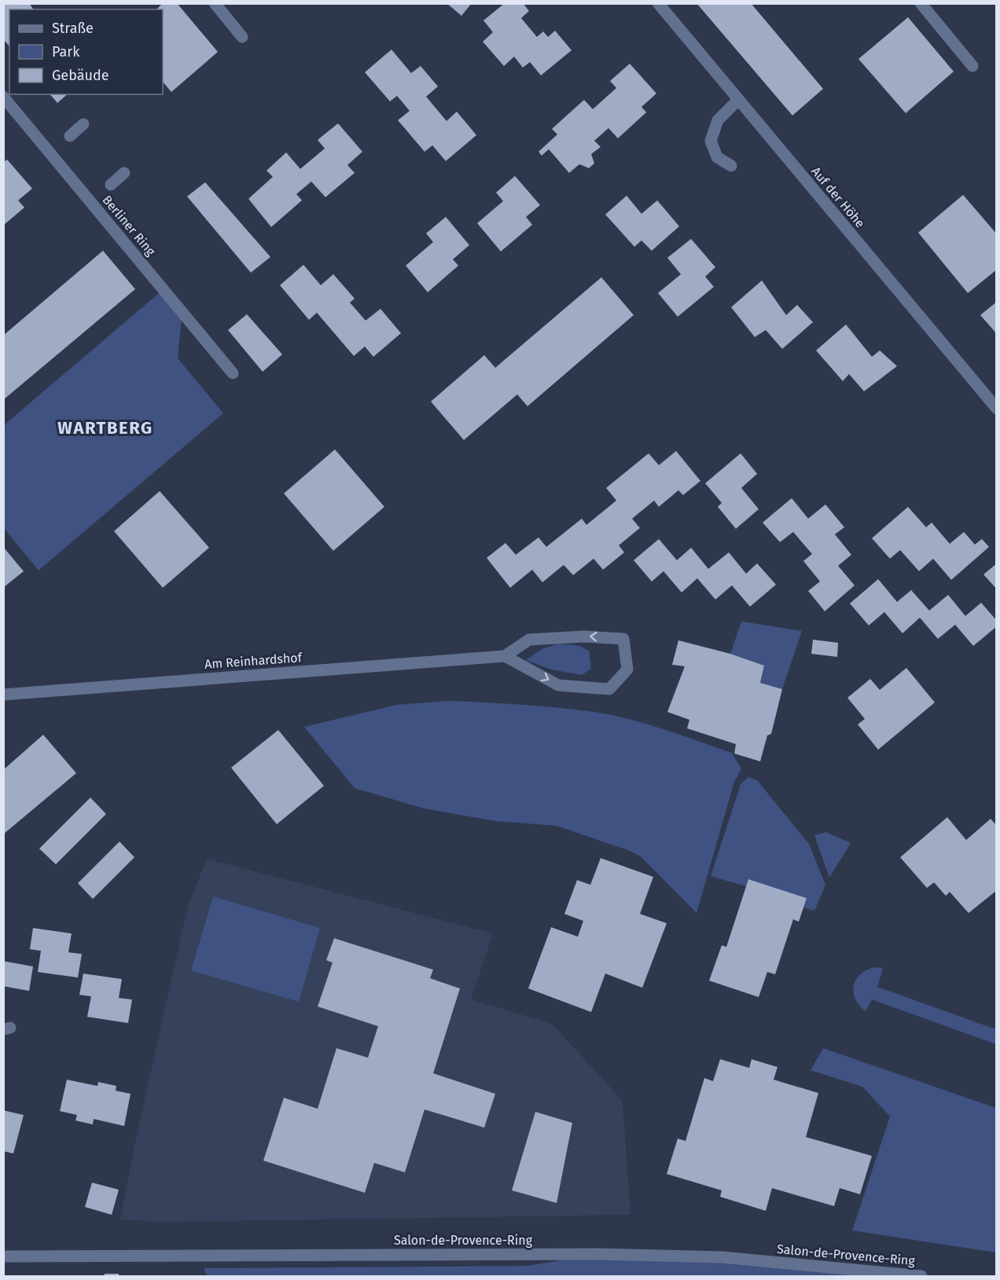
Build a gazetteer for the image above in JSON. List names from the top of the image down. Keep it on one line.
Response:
{"streets":{"street":["Auf der Höhe","Berliner Ring","Am Reinhardshof","Salon-de-Provence-Ring"]},"districts":["WARTBERG"],"legend":["Straße","Park","Gebäude"]}
